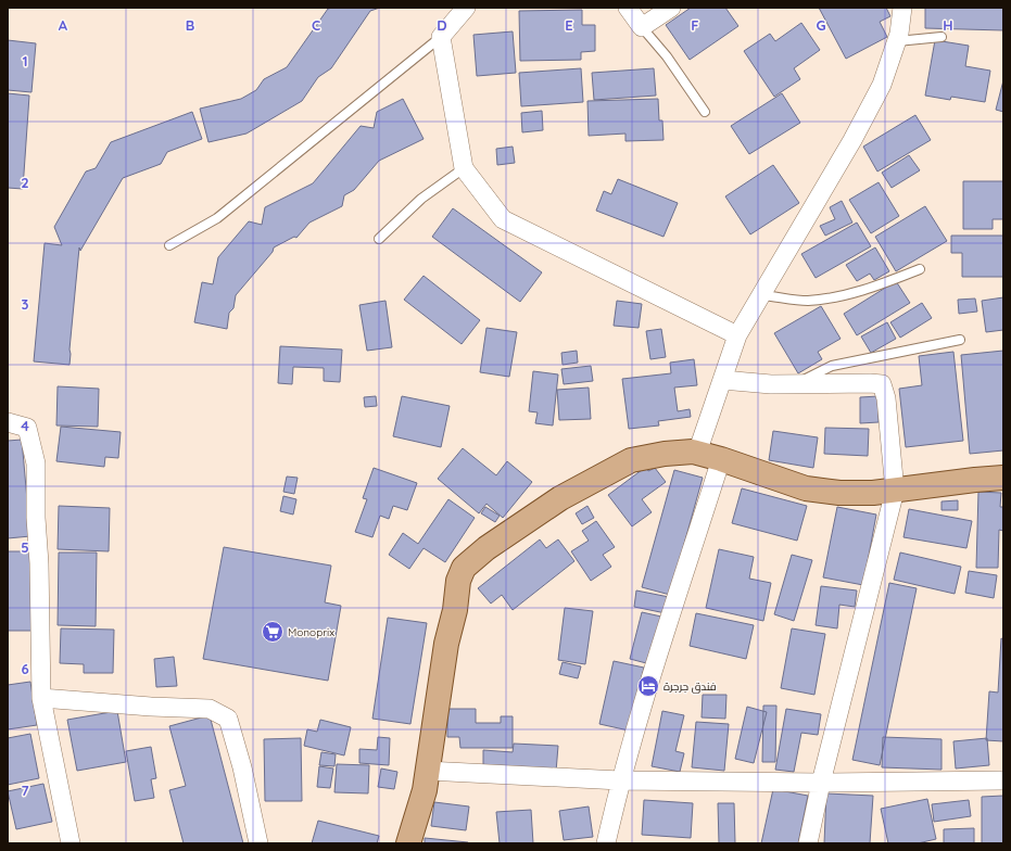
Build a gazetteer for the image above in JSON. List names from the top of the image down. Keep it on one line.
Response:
{"places":{"supermarket":["Monoprix"],"hotel":["فندق جرجرة"]},"grid":{"columns":["A","B","C","D","E","F","G","H"],"rows":["1","2","3","4","5","6","7"]}}
